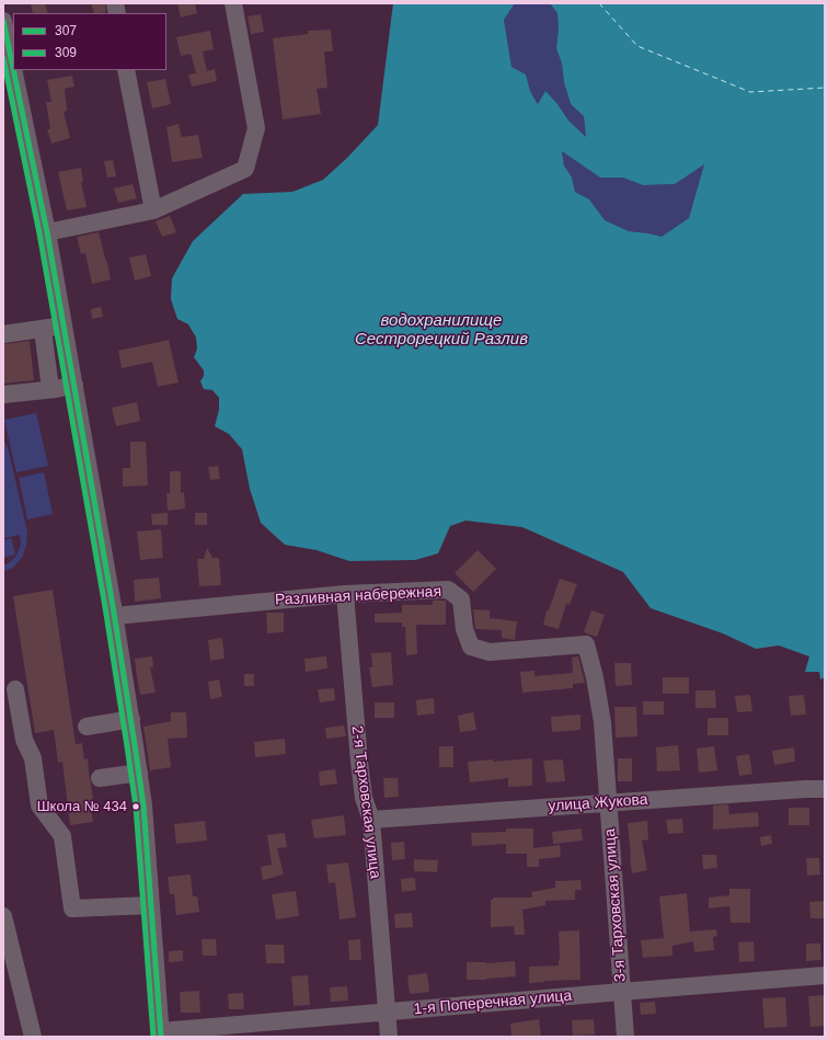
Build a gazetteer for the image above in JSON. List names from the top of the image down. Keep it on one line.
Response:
{"streets":{"street":["Разливная набережная","2-я Тарховская улица","улица Жукова","3-я Тарховская улица","1-я Поперечная улица"]},"crossings":[["Разливная набережная","2-я Тарховская улица"],["Разливная набережная","3-я Тарховская улица"],["2-я Тарховская улица","улица Жукова"],["2-я Тарховская улица","1-я Поперечная улица"],["улица Жукова","3-я Тарховская улица"],["3-я Тарховская улица","1-я Поперечная улица"]],"water":["водохранилище Сестрорецкий Разлив"],"places":["Школа № 434"],"lines":["transit line 307","transit line 309"],"legend":["307","309"]}
